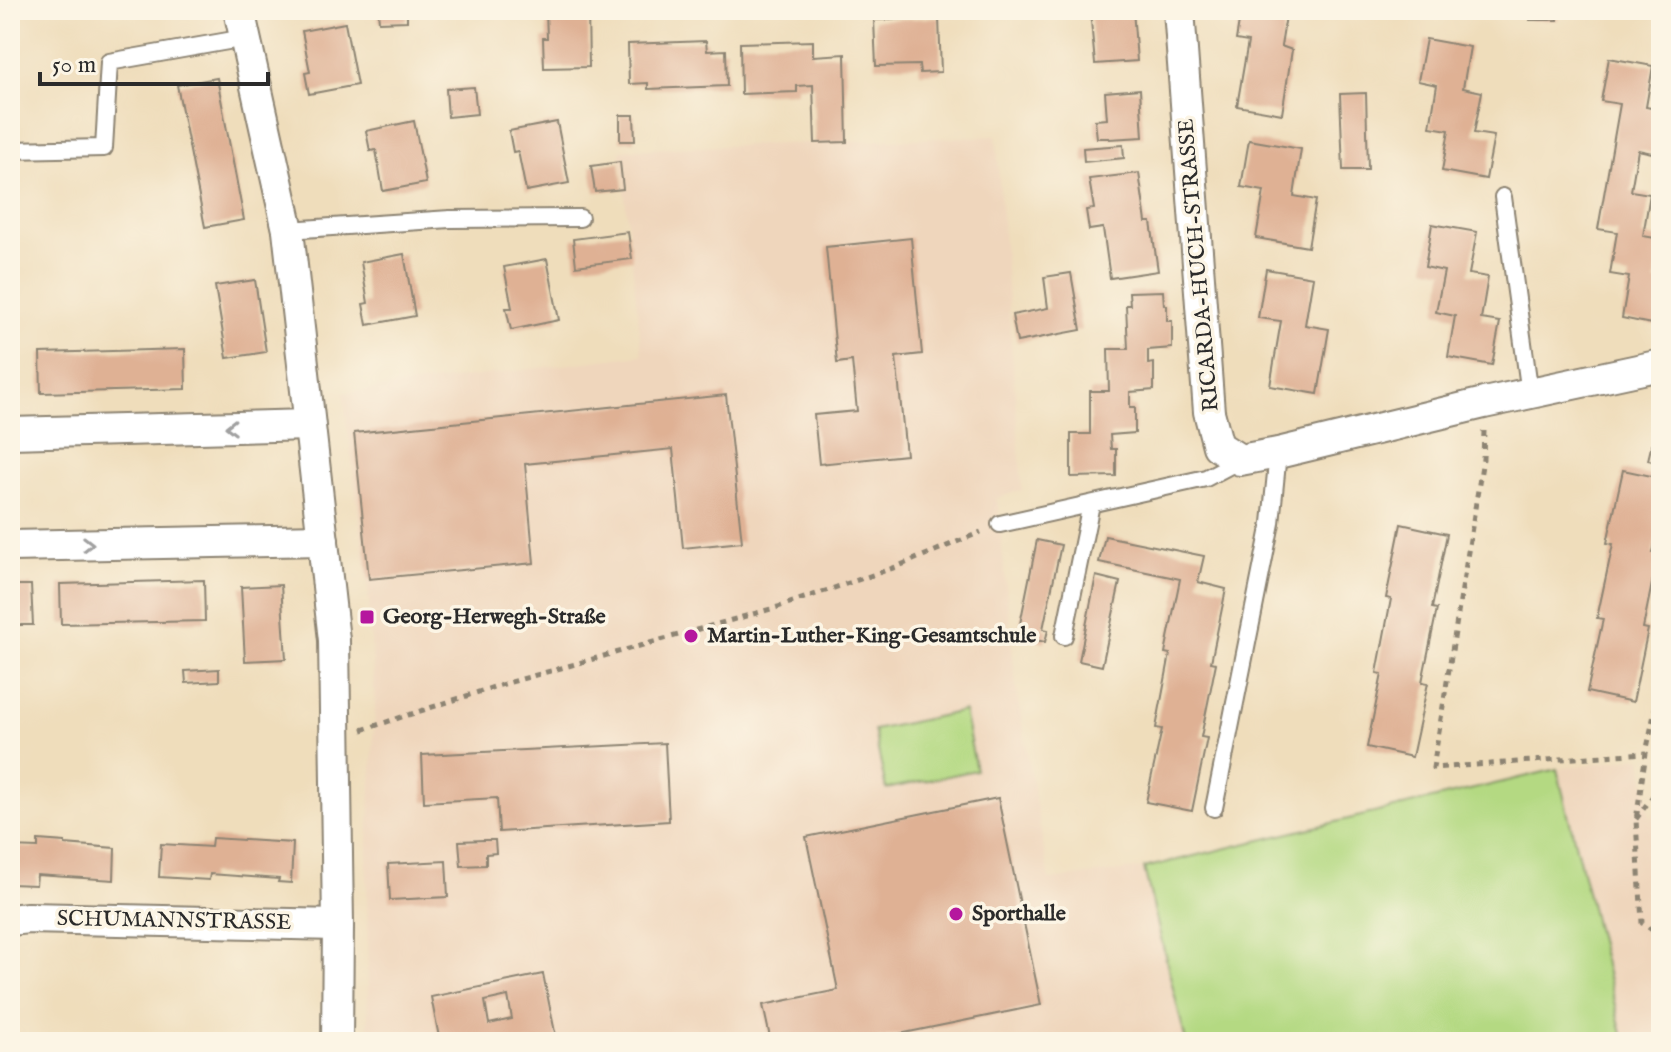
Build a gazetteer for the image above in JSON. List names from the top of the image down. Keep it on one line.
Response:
{"streets":{"street":["RICARDA-HUCH-STRASSE","SCHUMANNSTRASSE"]},"places":{"transit":["Georg-Herwegh-Straße"],"other":["Martin-Luther-King-Gesamtschule","Sporthalle"]},"scale_bar":"50 m"}
